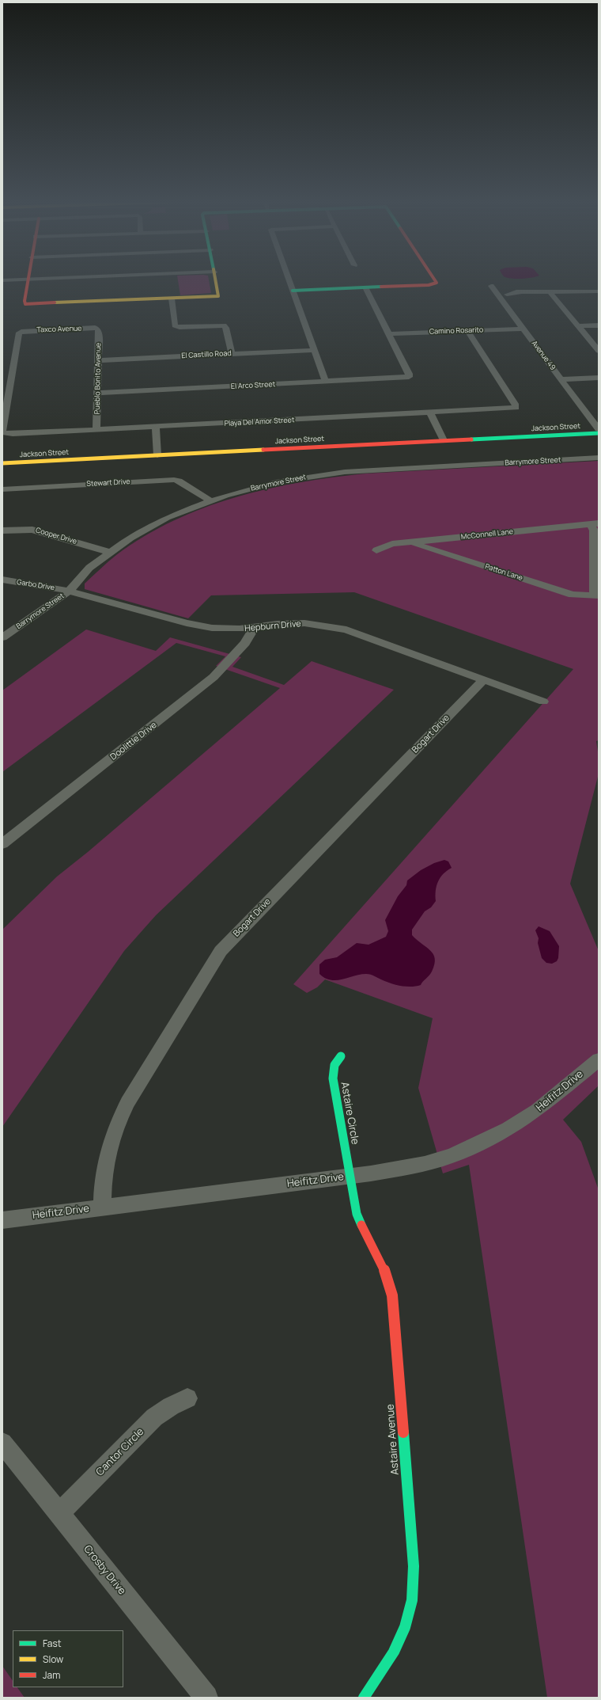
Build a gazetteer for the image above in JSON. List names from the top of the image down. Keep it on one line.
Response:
{"streets":{"street":["Taxco Avenue","Camino Rosarito","El Castillo Road","Avenue 49","Pueblo Bonito Avenue","El Arco Street","Playa Del Amor Street","Jackson Street","Barrymore Street","Stewart Drive","McConnell Lane","Cooper Drive","Patton Lane","Garbo Drive","Hepburn Drive","Bogart Drive","Doolittle Drive","Heifitz Drive","Astaire Circle","Astaire Avenue","Cantor Circle","Crosby Drive"]},"crossings":[["Taxco Avenue","Pueblo Bonito Avenue"],["Taxco Avenue","Playa Del Amor Street"],["Camino Rosarito","Avenue 49"],["Camino Rosarito","El Arco Street"],["Camino Rosarito","Playa Del Amor Street"],["El Castillo Road","Pueblo Bonito Avenue"],["Avenue 49","Jackson Street"],["Pueblo Bonito Avenue","El Arco Street"],["Pueblo Bonito Avenue","Playa Del Amor Street"],["Barrymore Street","Stewart Drive"],["Barrymore Street","Cooper Drive"],["Barrymore Street","Garbo Drive"],["Barrymore Street","Hepburn Drive"],["McConnell Lane","Patton Lane"],["Garbo Drive","Hepburn Drive"],["Hepburn Drive","Bogart Drive"],["Hepburn Drive","Doolittle Drive"],["Bogart Drive","Heifitz Drive"],["Heifitz Drive","Astaire Circle"],["Heifitz Drive","Astaire Avenue"],["Astaire Circle","Astaire Avenue"],["Cantor Circle","Crosby Drive"]],"legend":["Fast","Slow","Jam"]}
